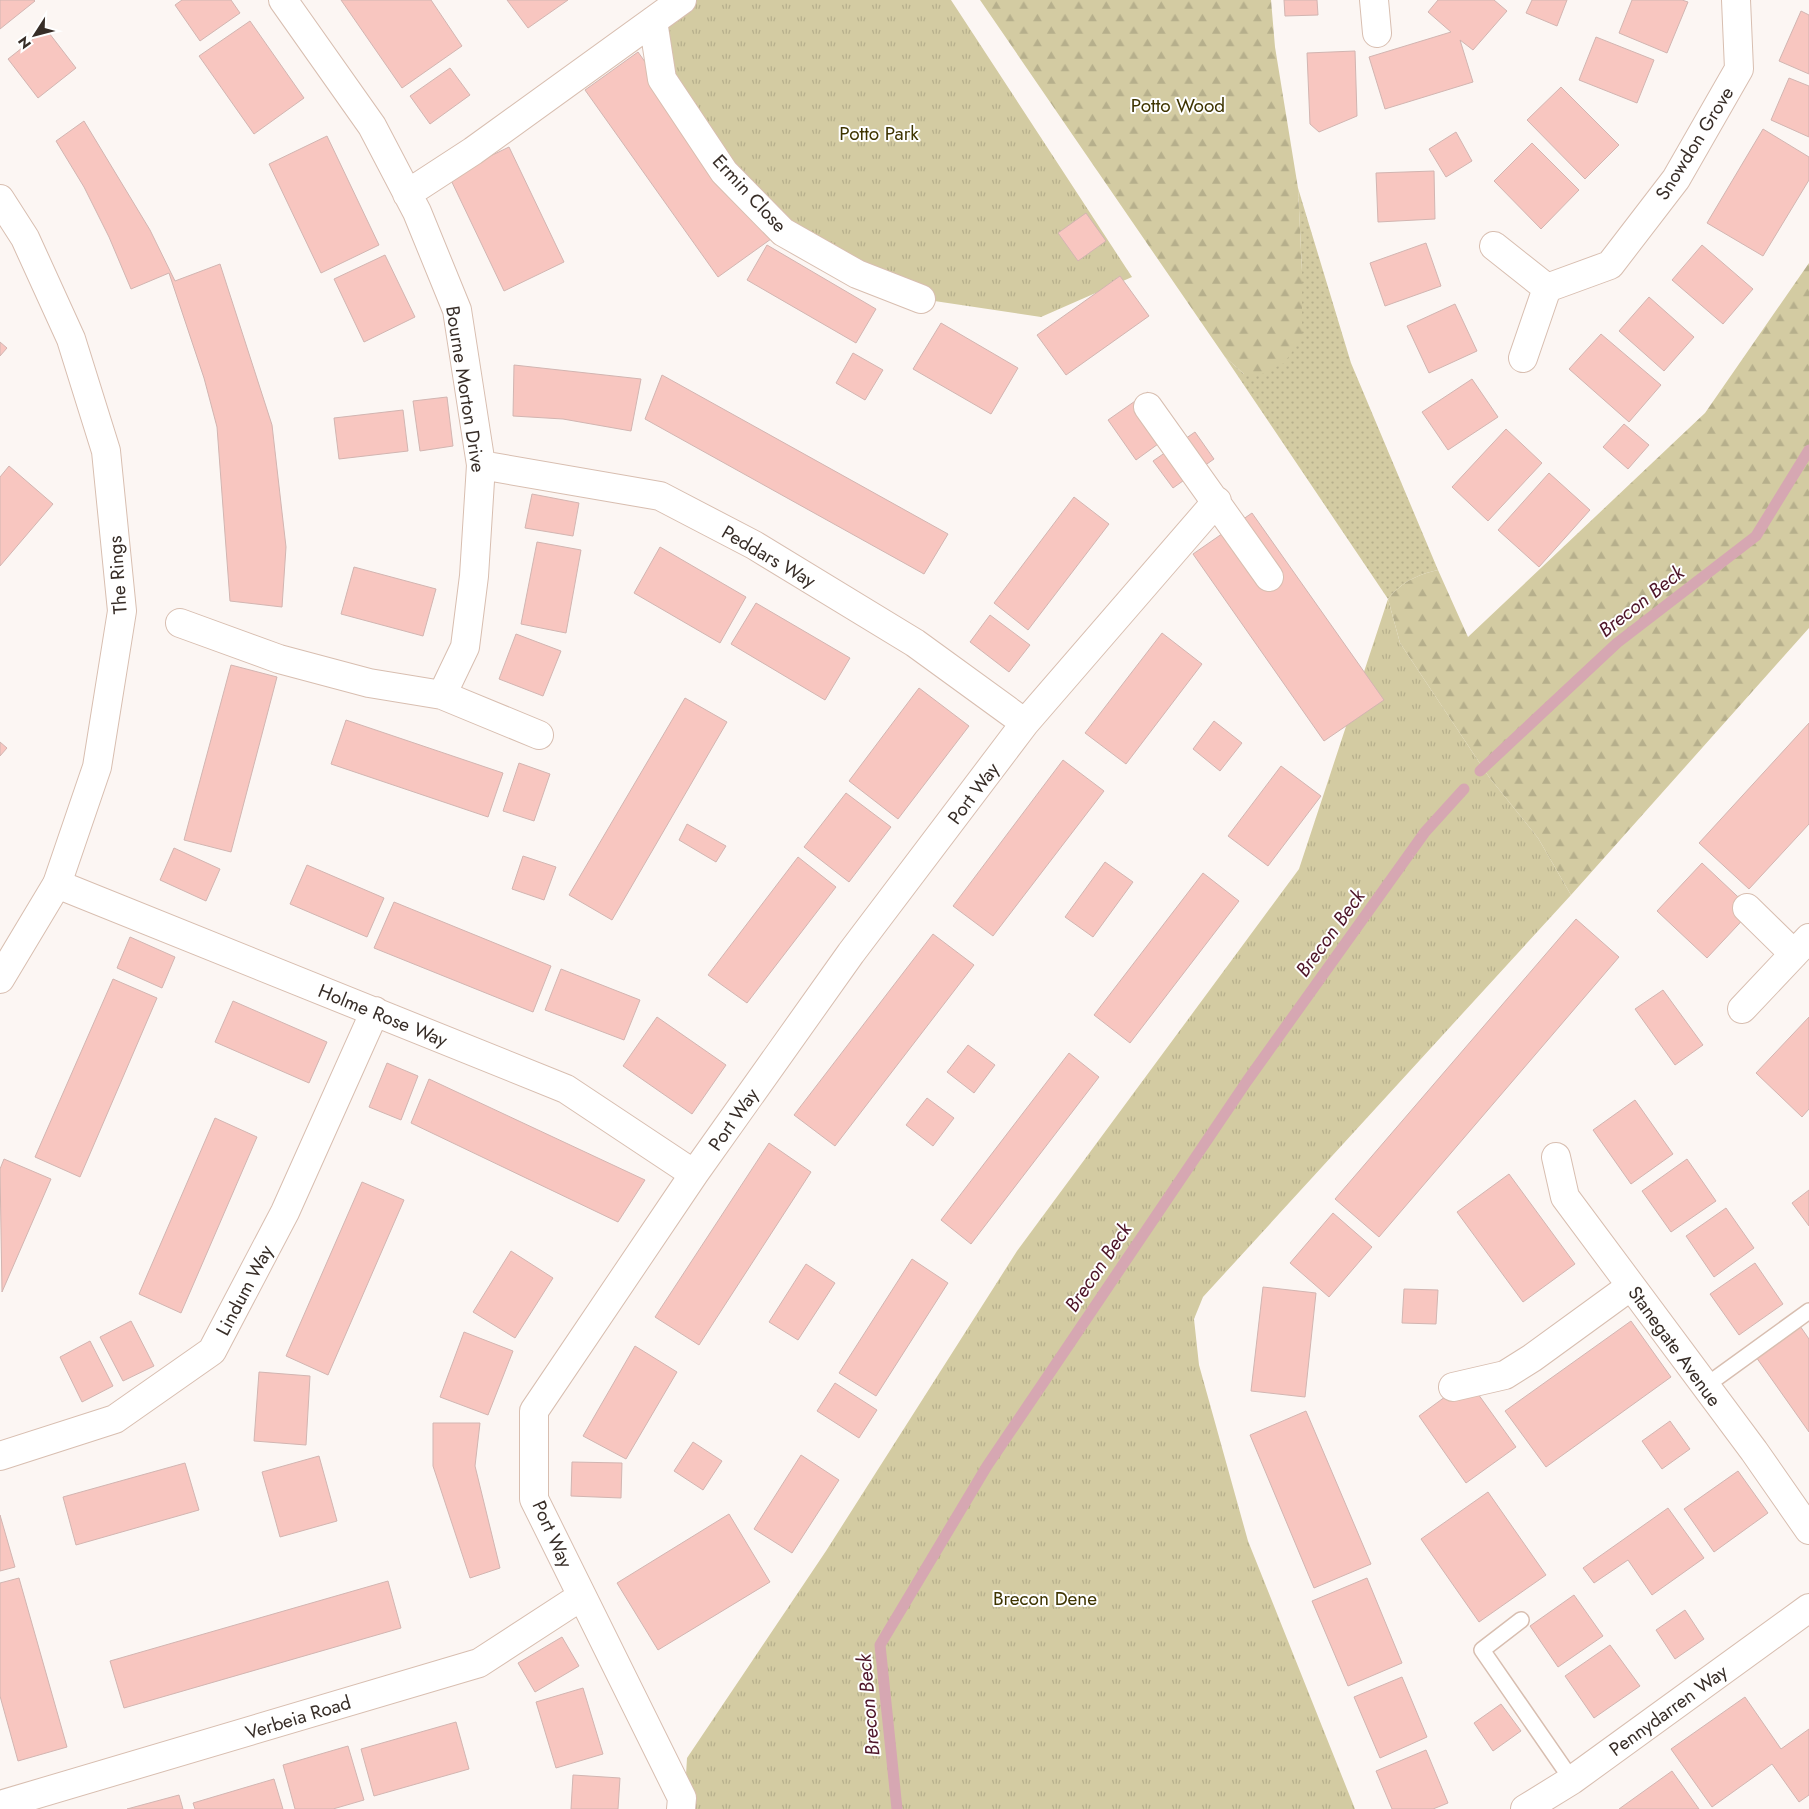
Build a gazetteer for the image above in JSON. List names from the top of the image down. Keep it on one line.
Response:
{"streets":{"street":["Snowdon Grove","Ermin Close","Bourne Morton Drive","Peddars Way","The Rings","Port Way","Holme Rose Way","Lindum Way","Stanegate Avenue","Pennydarren Way","Verbeia Road"]},"crossings":[["Bourne Morton Drive","Peddars Way"],["Peddars Way","Port Way"],["The Rings","Holme Rose Way"],["Port Way","Holme Rose Way"],["Port Way","Verbeia Road"],["Holme Rose Way","Lindum Way"]],"water":["Brecon Beck"],"parks":["Potto Wood","Potto Park","Brecon Dene"],"north":"bottom left"}
